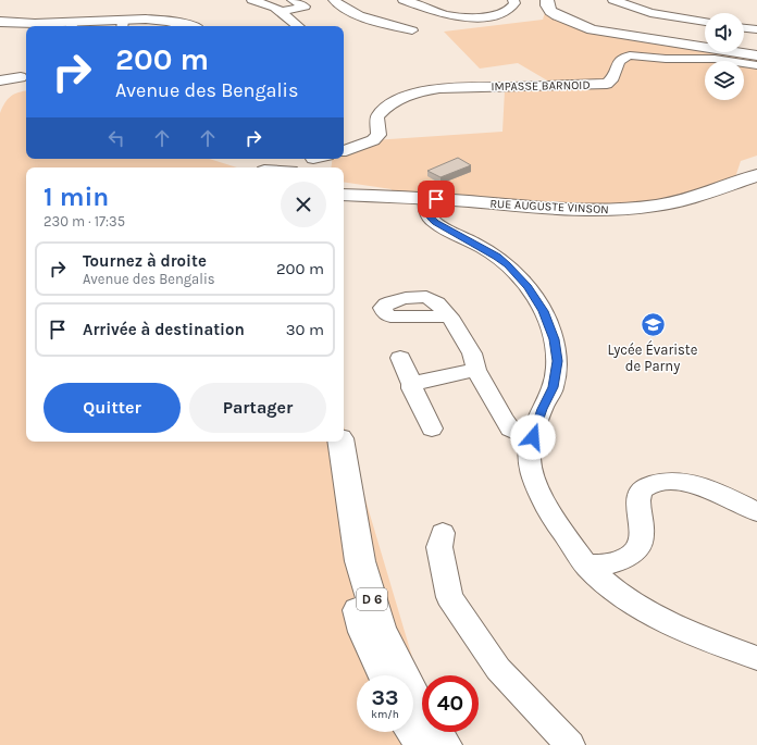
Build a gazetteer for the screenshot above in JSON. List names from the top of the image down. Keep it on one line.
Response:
{"streets":{"main road":["RUE AUGUSTE VINSON","D 6"],"street":["IMPASSE BARNOID"]},"places":{"school or university":["Lycée Évariste de Parny"]},"page":{"turn":["200 m","Avenue des Bengalis"],"heading":["1 min","230 m · 17:35"],"list":[{"name":"Tournez à droite","note":"Avenue des Bengalis","value":"200 m"},{"name":"Arrivée à destination","value":"30 m"}],"buttons":["Quitter","Partager"],"speed":"33 km/h","limit":"40"}}
